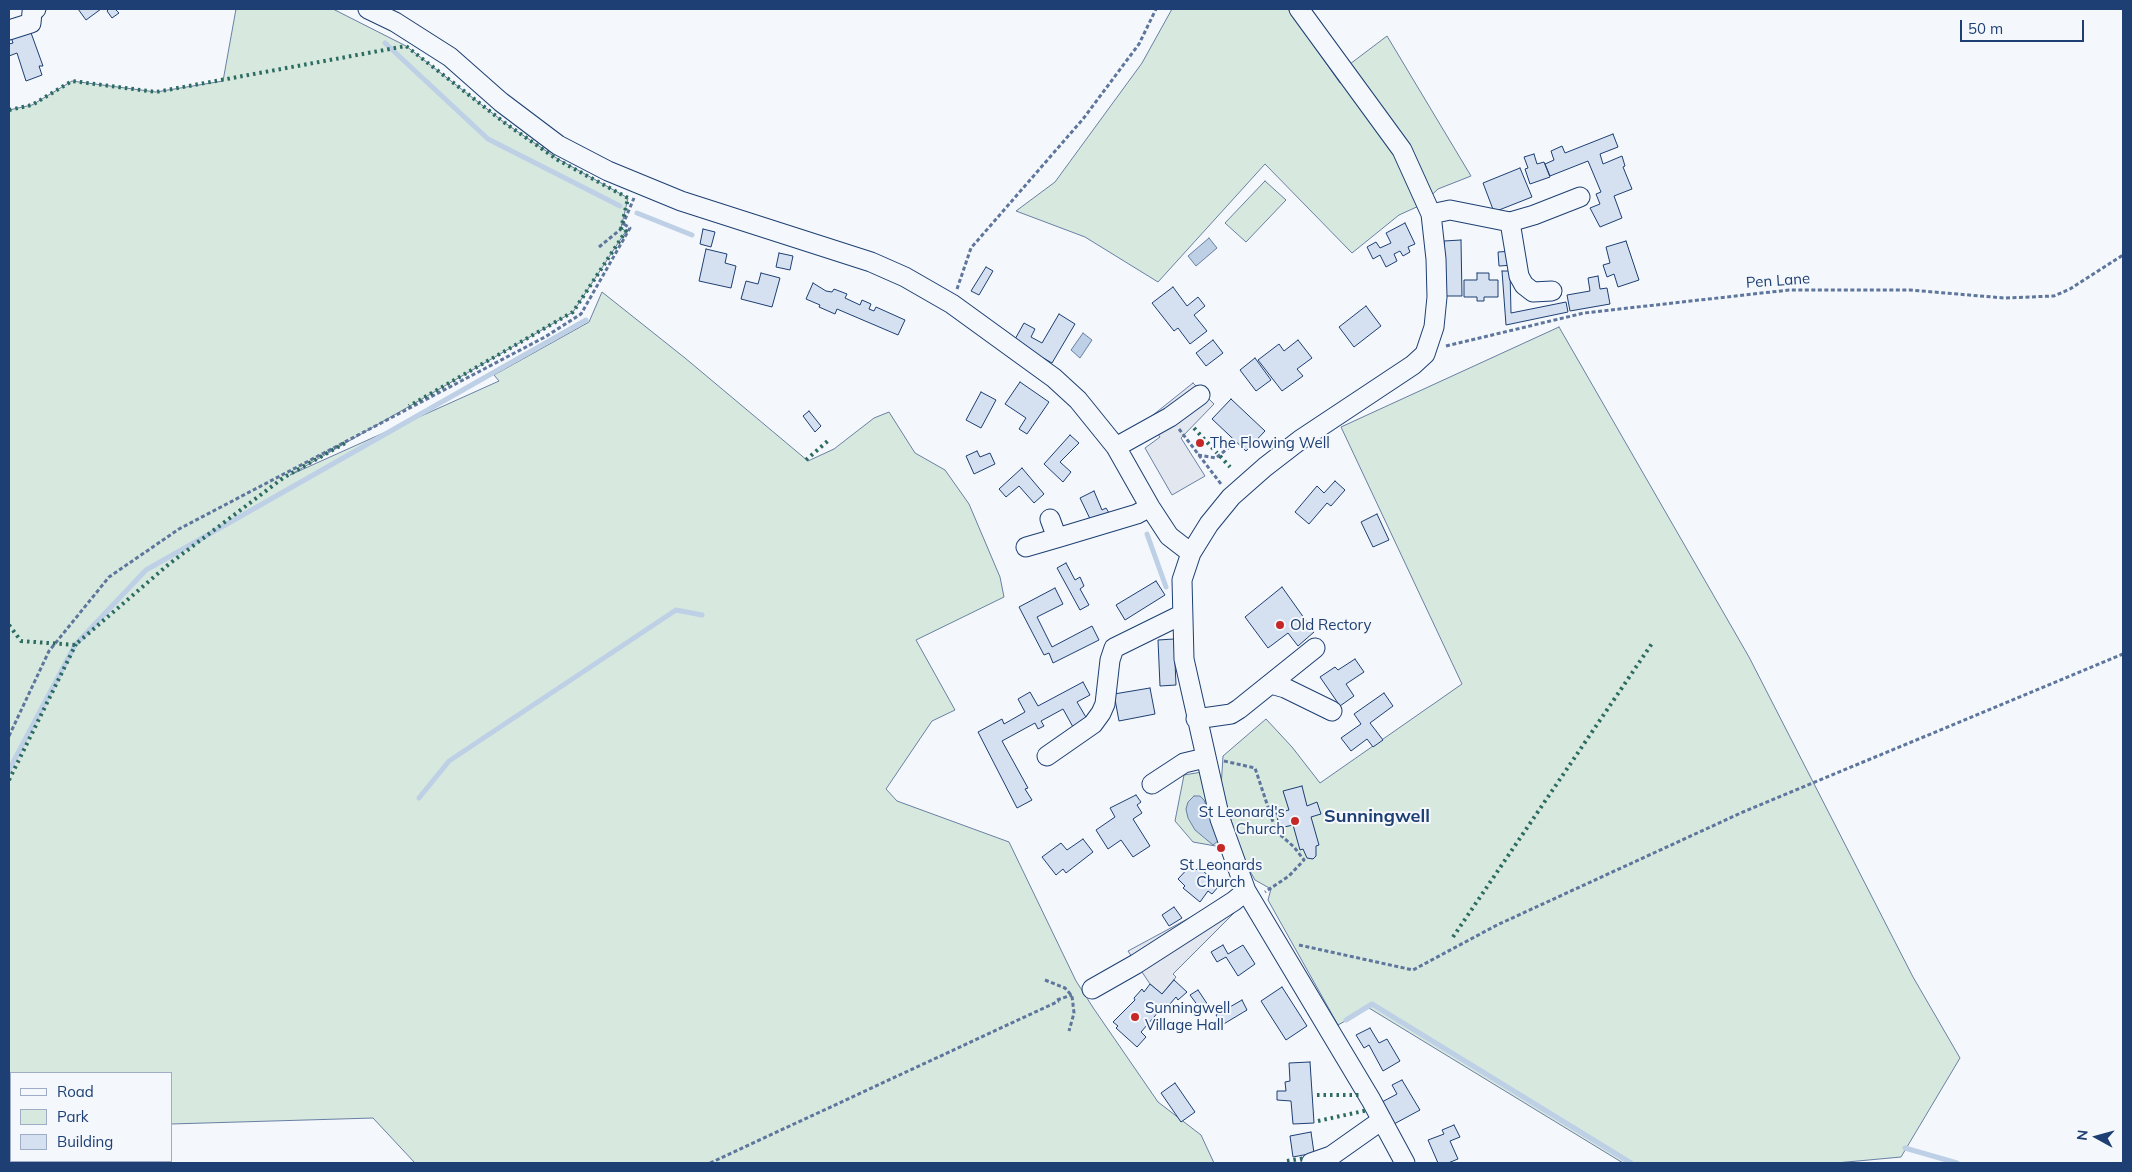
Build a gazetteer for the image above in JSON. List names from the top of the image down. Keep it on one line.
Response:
{"streets":{"path":["Pen Lane"]},"districts":["Sunningwell"],"places":["The Flowing Well","Old Rectory","St Leonard's Church","St Leonards Church","Sunningwell Village Hall"],"legend":["Road","Park","Building"],"scale_bar":"50 m","north":"left"}
